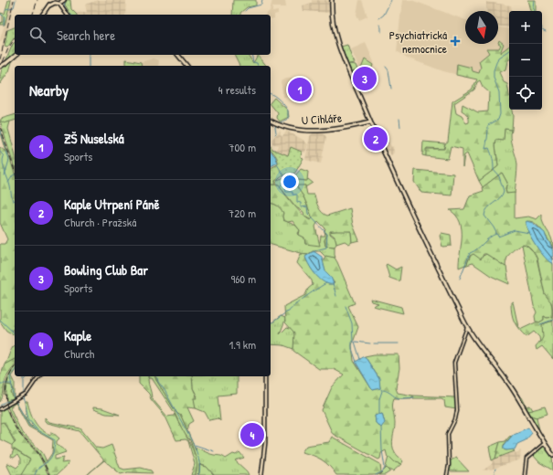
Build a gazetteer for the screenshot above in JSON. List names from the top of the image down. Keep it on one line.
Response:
{"streets":{"main road":["U Cihláře"]},"places":{"health":["Psychiatrická nemocnice"]},"north":"bottom","page":{"map_buttons":["+","−"],"search":"Search here","pins":["3","1","2","4"],"heading":["Nearby","4 results"],"list":[{"mark":"1","name":"ZŠ Nuselská","note":"Sports","value":"700 m"},{"mark":"2","name":"Kaple Utrpení Páně","note":"Church · Pražská","value":"720 m"},{"mark":"3","name":"Bowling Club Bar","note":"Sports","value":"960 m"},{"mark":"4","name":"Kaple","note":"Church","value":"1.9 km"}]}}
